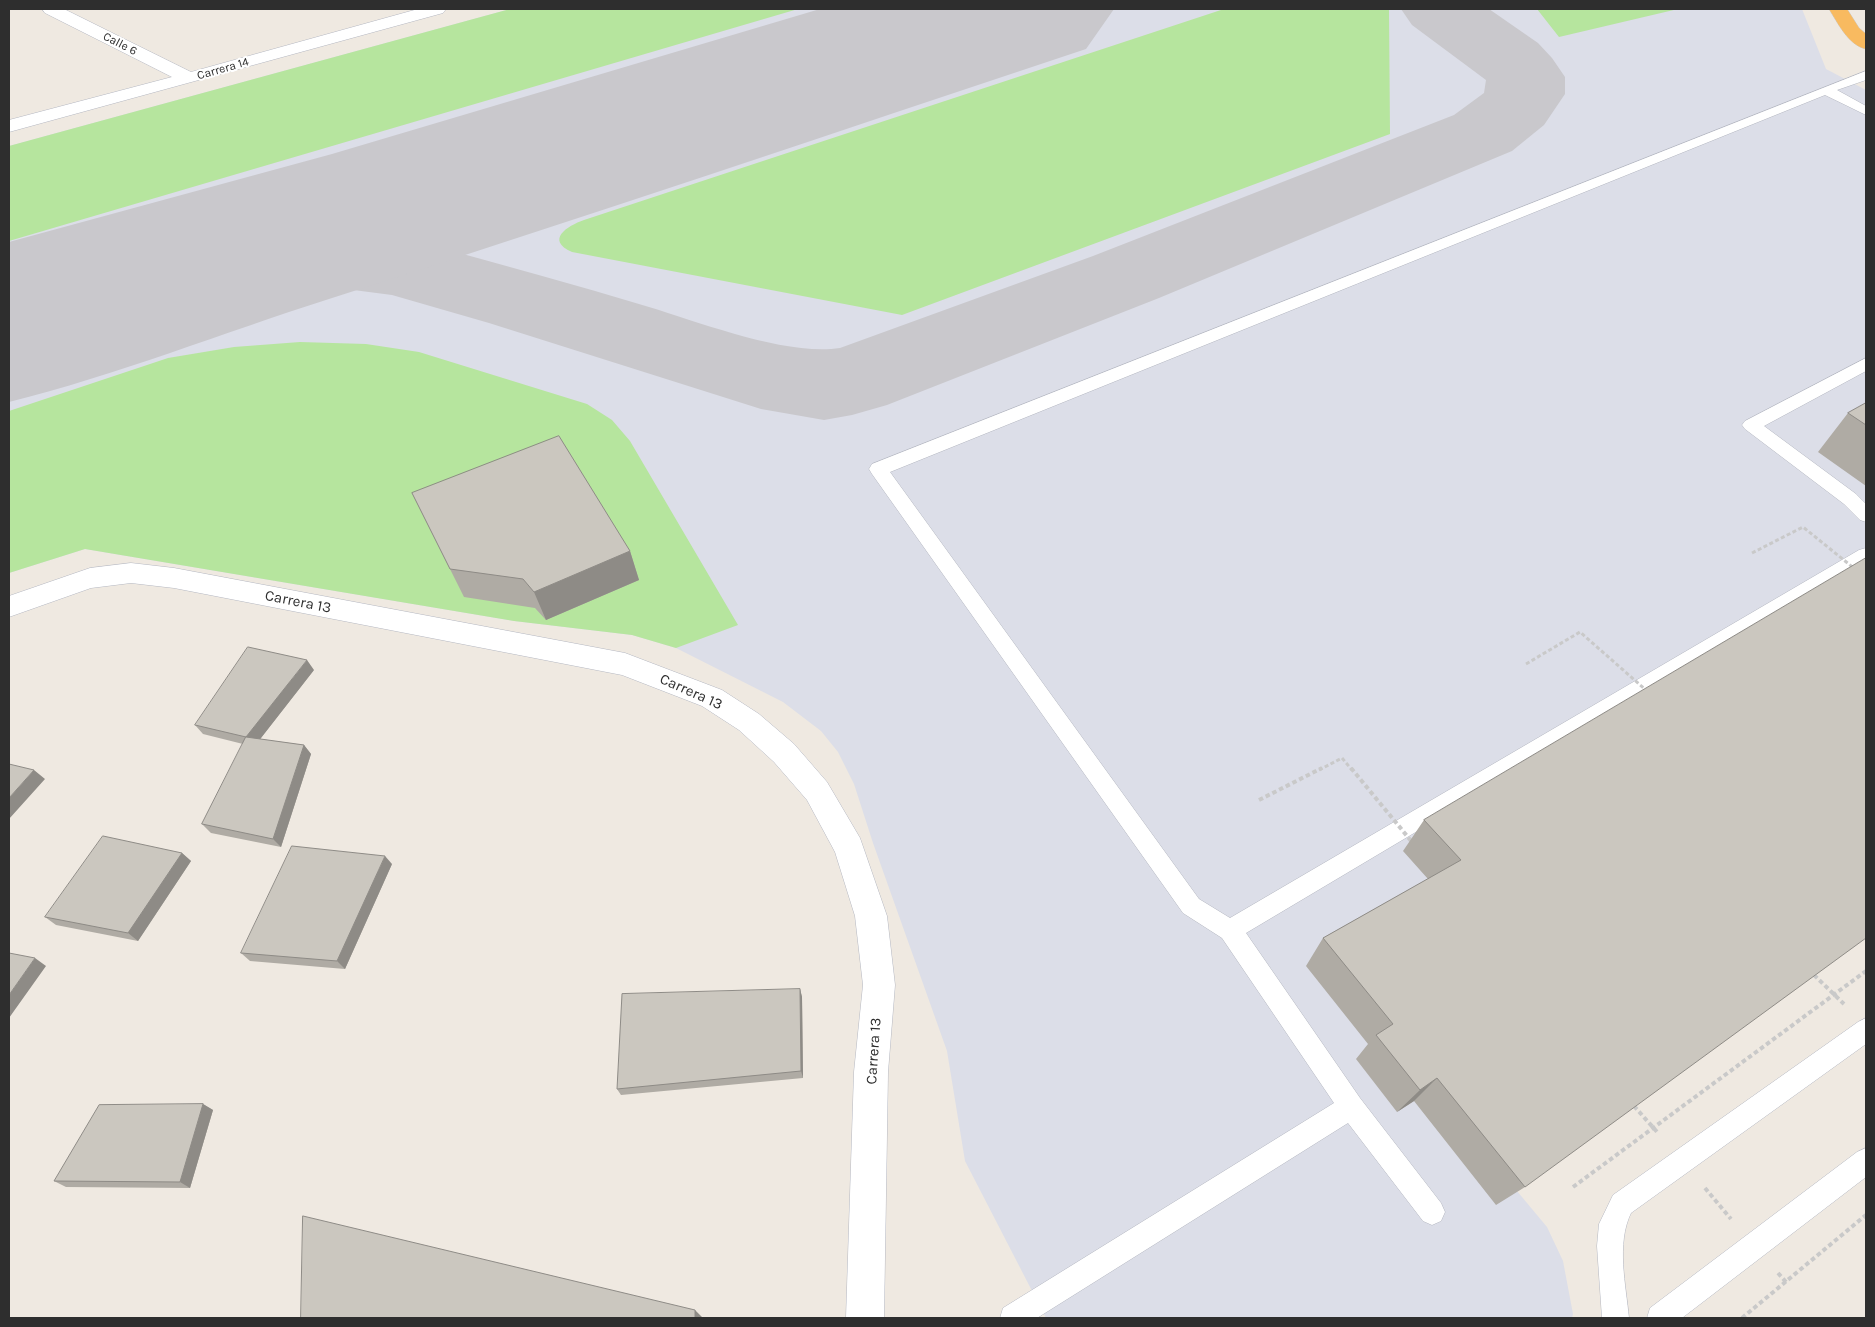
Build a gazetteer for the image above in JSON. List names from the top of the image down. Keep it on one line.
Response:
{"streets":{"street":["Calle 6","Carrera 14","Carrera 13"]},"crossings":[["Calle 6","Carrera 14"]]}
